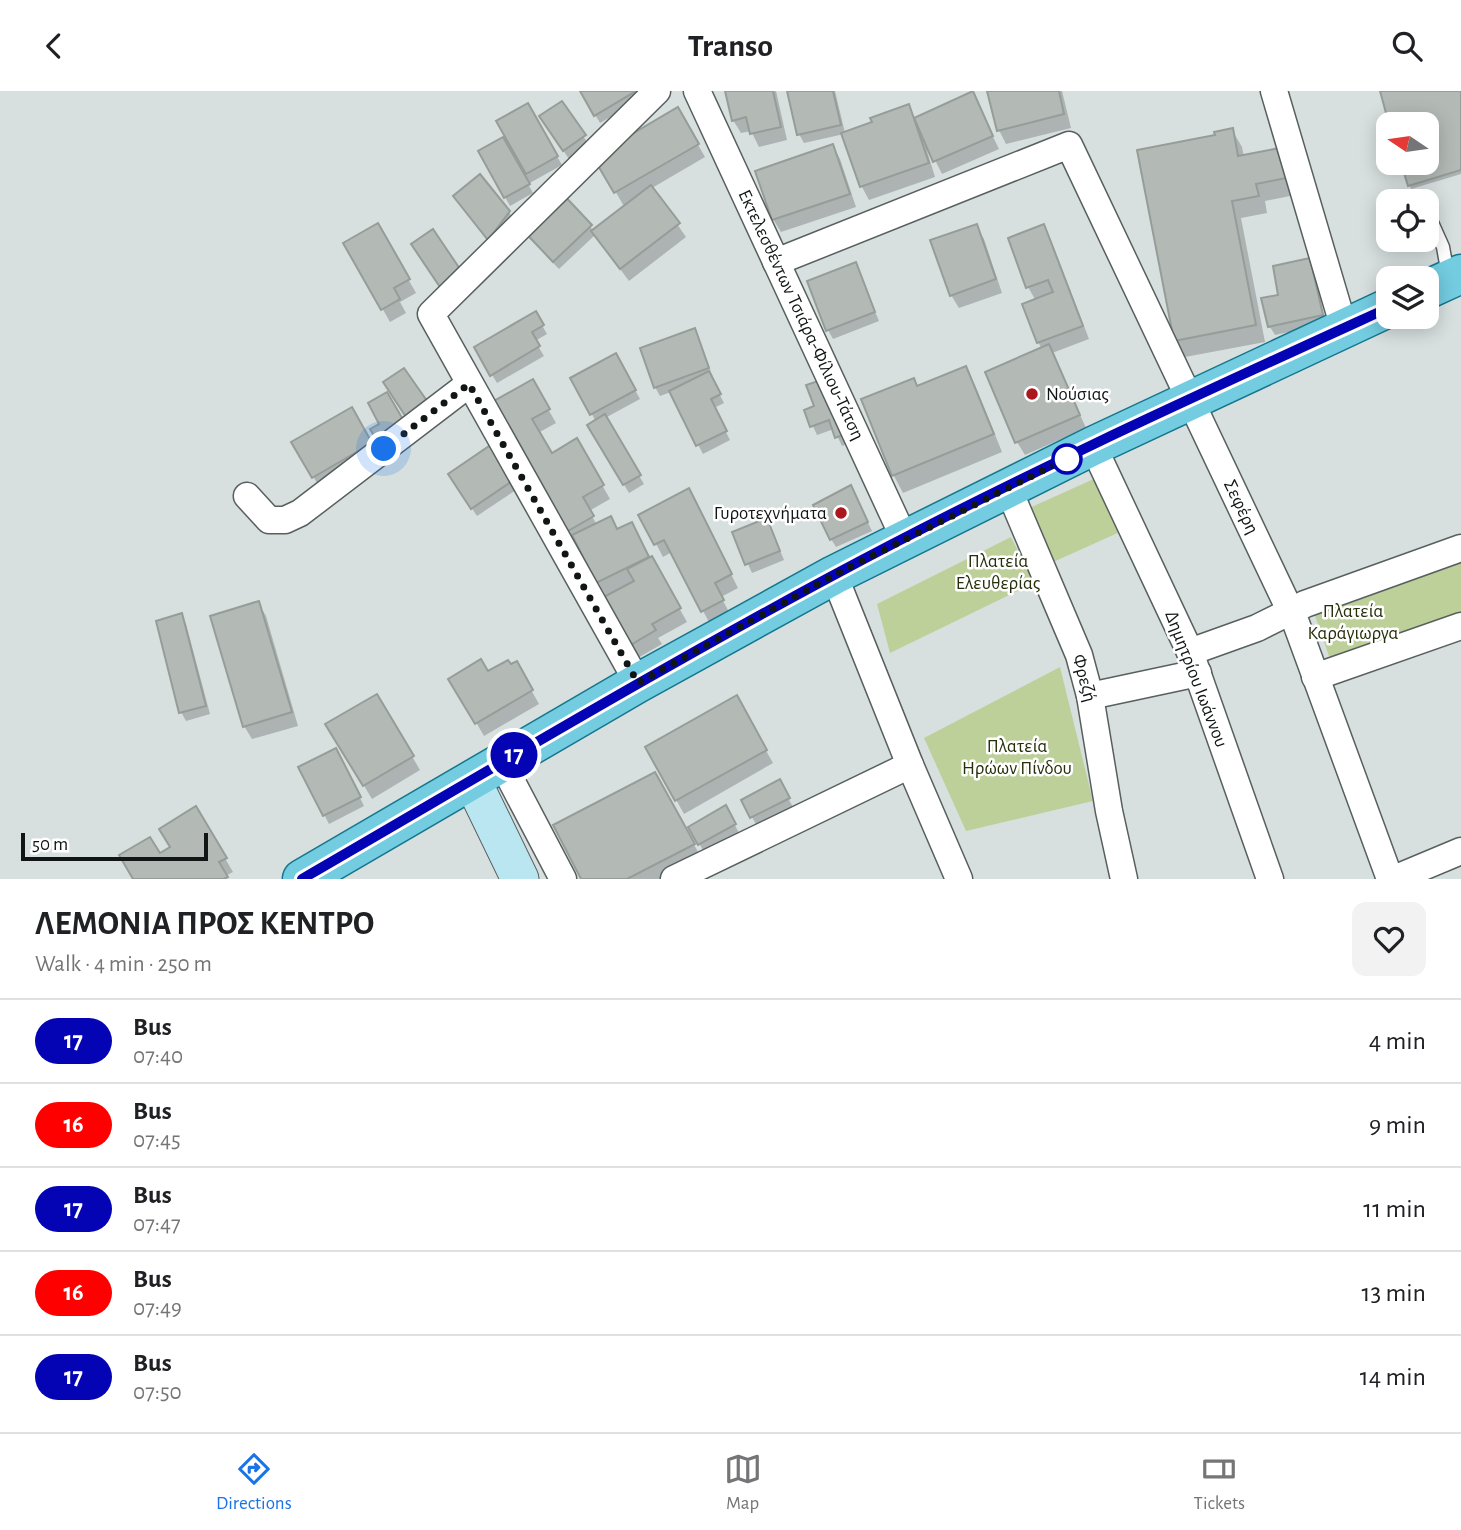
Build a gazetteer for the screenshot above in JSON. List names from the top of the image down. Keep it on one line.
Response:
{"streets":{"street":["Εκτελεσθέντων Τσιάρα-Φίλιου-Τάτση","Σεφέρη","Φρεζή","Δημητρίου Ιωάννου"]},"crossings":[["Εκτελεσθέντων Τσιάρα-Φίλιου-Τάτση","Σεφέρη"]],"parks":["Πλατεία Ελευθερίας","Πλατεία Καράγιωργα","Πλατεία Ηρώων Πίνδου"],"places":["Νούσιας","Γυροτεχνήματα"],"lines":["bus line 17"],"scale_bar":"50 m","north":"left","page":{"header":"Transo","on_map":"17","scale":"50 m","heading":["ΛΕΜΟΝΙΑ ΠΡΟΣ ΚΕΝΤΡΟ","Walk · 4 min · 250 m"],"list":[{"mark":"17","name":"Bus","note":"07:40","value":"4 min"},{"mark":"16","name":"Bus","note":"07:45","value":"9 min"},{"mark":"17","name":"Bus","note":"07:47","value":"11 min"},{"mark":"16","name":"Bus","note":"07:49","value":"13 min"},{"mark":"17","name":"Bus","note":"07:50","value":"14 min"}],"tabs":["Directions","Map","Tickets"]}}
